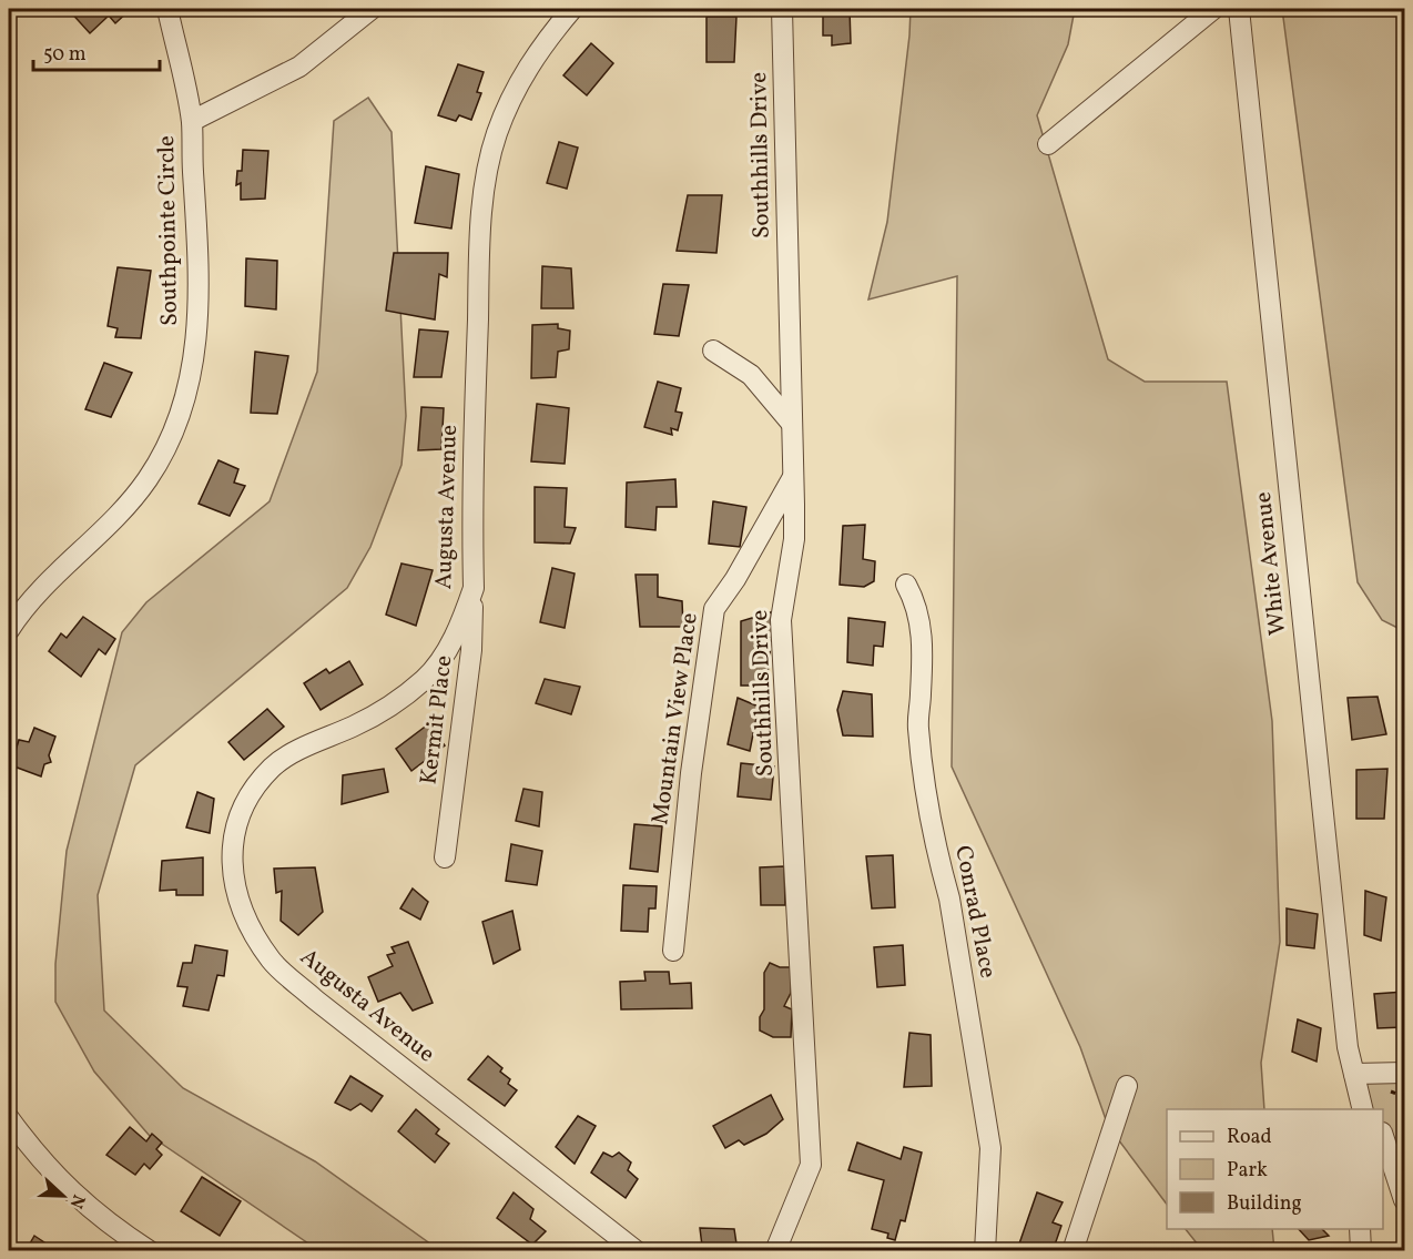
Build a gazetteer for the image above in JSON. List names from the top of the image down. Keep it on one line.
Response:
{"streets":{"street":["Southhills Drive","Southpointe Circle","Augusta Avenue","White Avenue","Mountain View Place","Kermit Place","Conrad Place"]},"crossings":[["Southhills Drive","Mountain View Place"],["Augusta Avenue","Kermit Place"]],"legend":["Road","Park","Building"],"scale_bar":"50 m","north":"right"}
